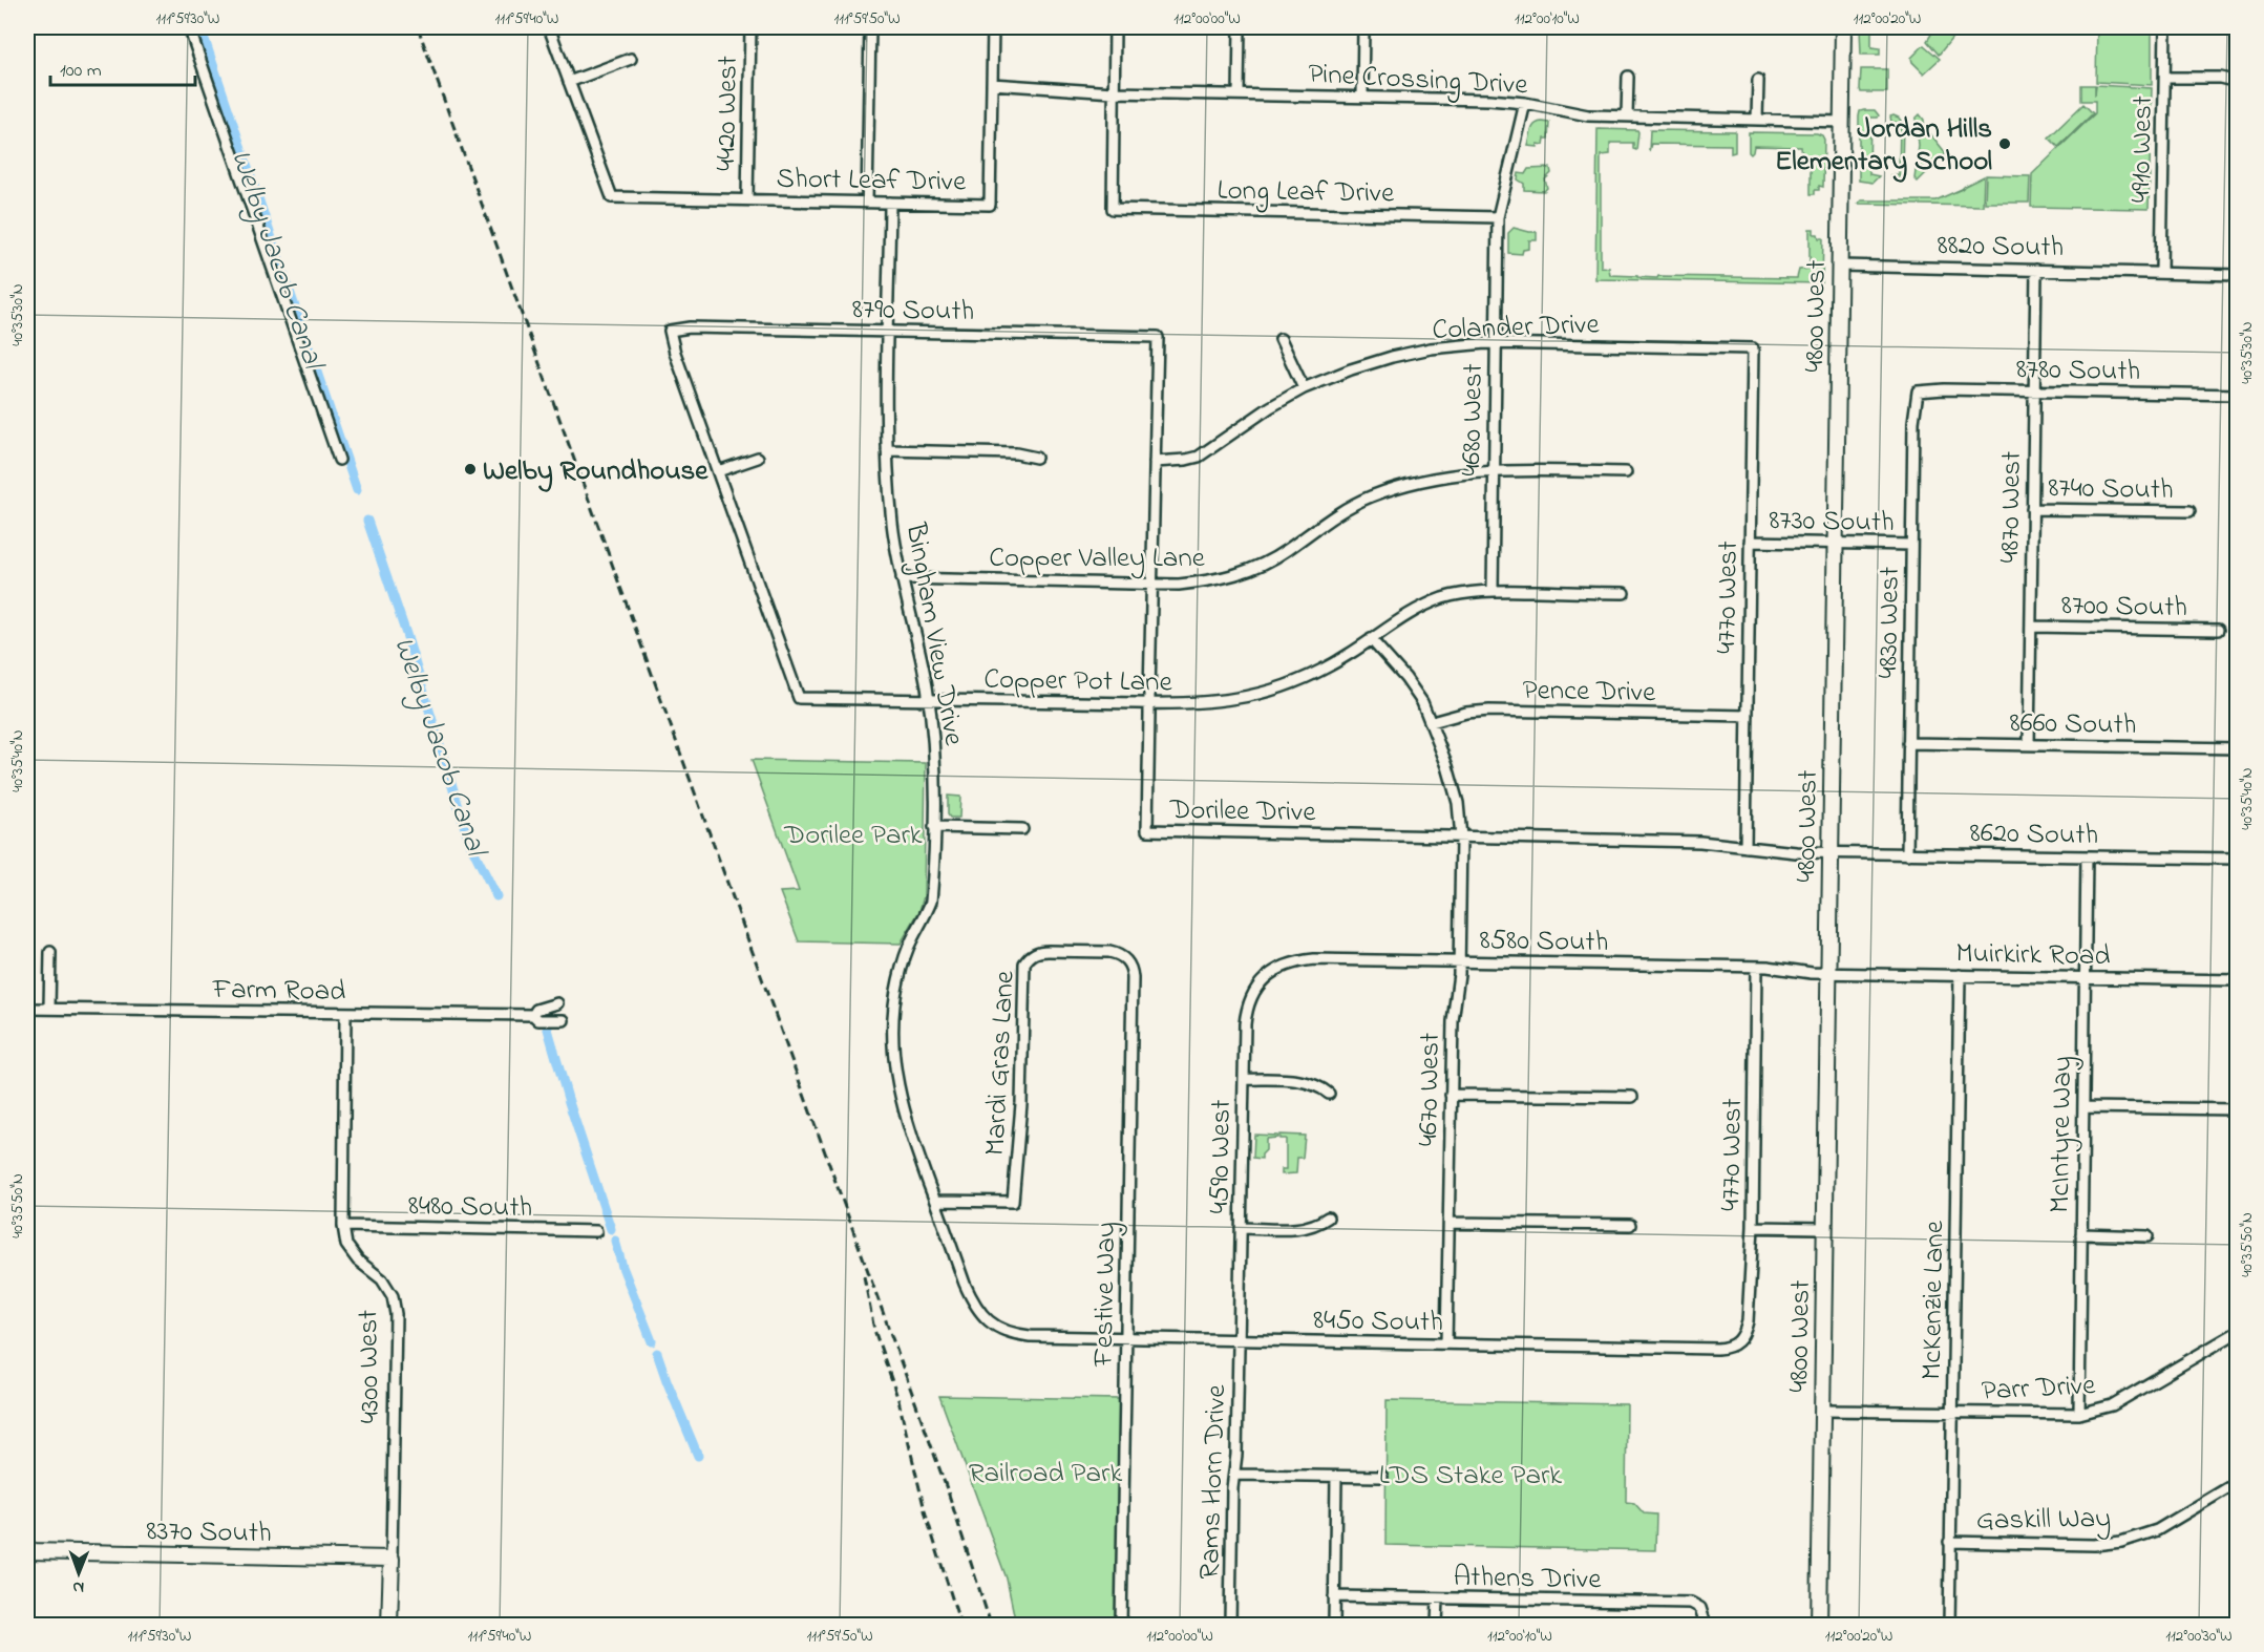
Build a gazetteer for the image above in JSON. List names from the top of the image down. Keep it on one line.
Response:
{"streets":{"street":["Pine Crossing Drive","4420 West","4910 West","Short Leaf Drive","Long Leaf Drive","8820 South","8790 South","4800 West","Colander Drive","8780 South","4680 West","8740 South","4870 West","8730 South","Copper Valley Lane","4770 West","8700 South","4830 West","Bingham View Drive","Copper Pot Lane","Pence Drive","8660 South","Dorilee Drive","8620 South","8580 South","Muirkirk Road","Farm Road","Mardi Gras Lane","4670 West","McIntyre Way","4590 West","8480 South","Festive Way","McKenzie Lane","8450 South","4300 West","Parr Drive","Rams Horn Drive","Gaskill Way","8370 South","Athens Drive"]},"crossings":[["Pine Crossing Drive","Short Leaf Drive"],["Pine Crossing Drive","Long Leaf Drive"],["Pine Crossing Drive","4800 West"],["Pine Crossing Drive","4680 West"],["4420 West","Short Leaf Drive"],["4910 West","8820 South"],["Short Leaf Drive","Bingham View Drive"],["Long Leaf Drive","4680 West"],["8820 South","4800 West"],["8820 South","4870 West"],["8790 South","Bingham View Drive"],["8790 South","Copper Pot Lane"],["8790 South","Dorilee Drive"],["4800 West","8730 South"],["4800 West","Dorilee Drive"],["4800 West","8620 South"],["4800 West","8580 South"],["4800 West","Muirkirk Road"],["4800 West","Parr Drive"],["Colander Drive","4680 West"],["Colander Drive","4770 West"],["Colander Drive","Dorilee Drive"],["8780 South","4870 West"],["8780 South","4830 West"],["4680 West","Copper Valley Lane"],["4680 West","Copper Pot Lane"],["8740 South","4870 West"],["4870 West","8700 South"],["4870 West","8660 South"],["8730 South","4770 West"],["8730 South","4830 West"],["Copper Valley Lane","Bingham View Drive"],["Copper Valley Lane","Dorilee Drive"],["4770 West","Pence Drive"],["4770 West","Dorilee Drive"],["4770 West","8580 South"],["4770 West","8450 South"],["4830 West","8660 South"],["4830 West","8620 South"],["Bingham View Drive","Copper Pot Lane"],["Bingham View Drive","Mardi Gras Lane"],["Bingham View Drive","8450 South"],["Copper Pot Lane","Dorilee Drive"],["Copper Pot Lane","4670 West"],["Pence Drive","4670 West"],["Dorilee Drive","8620 South"],["Dorilee Drive","4670 West"],["8620 South","McIntyre Way"],["8580 South","Muirkirk Road"],["8580 South","4670 West"],["8580 South","4590 West"],["Muirkirk Road","McIntyre Way"],["Muirkirk Road","McKenzie Lane"],["Farm Road","4300 West"],["Mardi Gras Lane","Festive Way"],["4670 West","8450 South"],["McIntyre Way","Parr Drive"],["4590 West","8450 South"],["4590 West","Rams Horn Drive"],["8480 South","4300 West"],["Festive Way","8450 South"],["McKenzie Lane","Parr Drive"],["McKenzie Lane","Gaskill Way"],["8450 South","Rams Horn Drive"],["4300 West","8370 South"]],"water":["Welby Jacob Canal"],"parks":["Dorilee Park","Railroad Park","LDS Stake Park"],"places":["Jordan Hills Elementary School","Welby Roundhouse"],"scale_bar":"100 m","north":"bottom","coordinates":["111°59'30\"W","111°59'40\"W","111°59'50\"W","112°00'00\"W","112°00'10\"W","112°00'20\"W","40°35'30\"N","40°35'40\"N","40°35'50\"N","112°00'30\"W"]}
